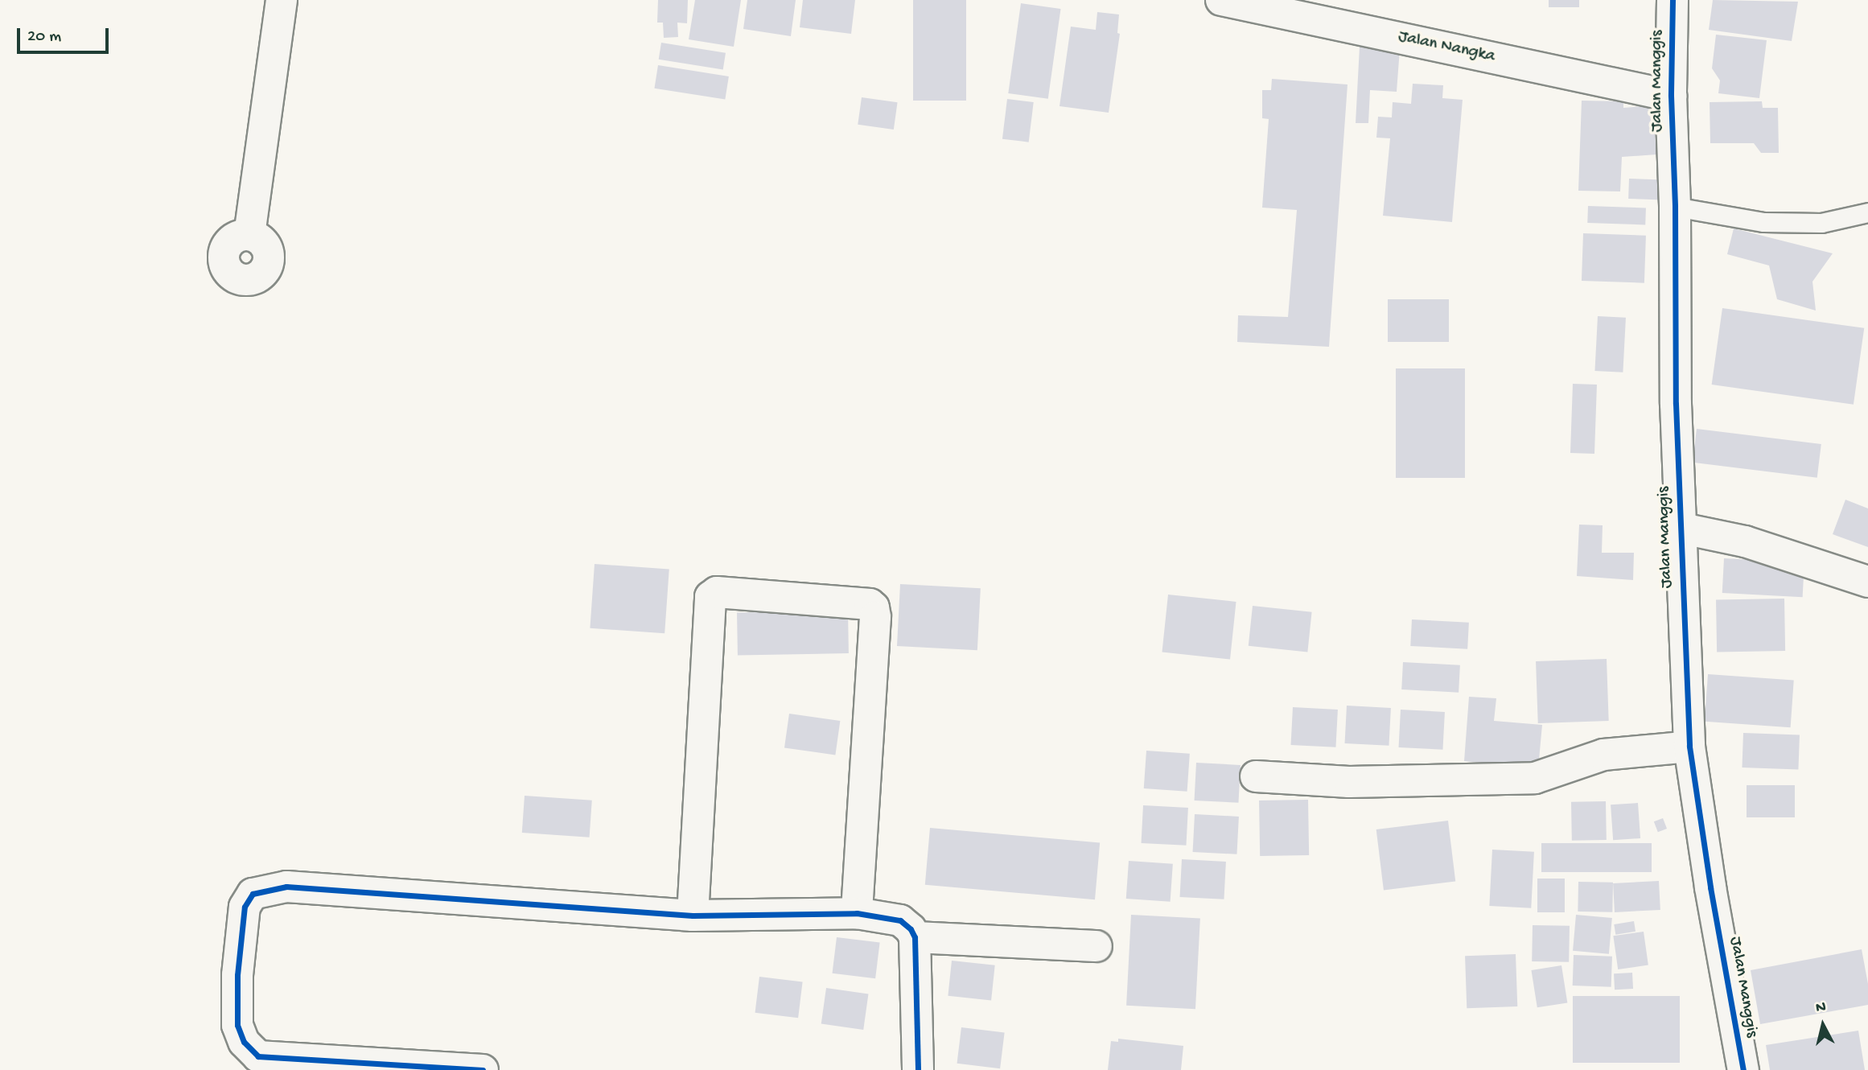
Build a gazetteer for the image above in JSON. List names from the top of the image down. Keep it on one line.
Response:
{"streets":{"street":["Jalan Nangka","Jalan Manggis"]},"crossings":[["Jalan Nangka","Jalan Manggis"]],"scale_bar":"20 m","north":"top"}
